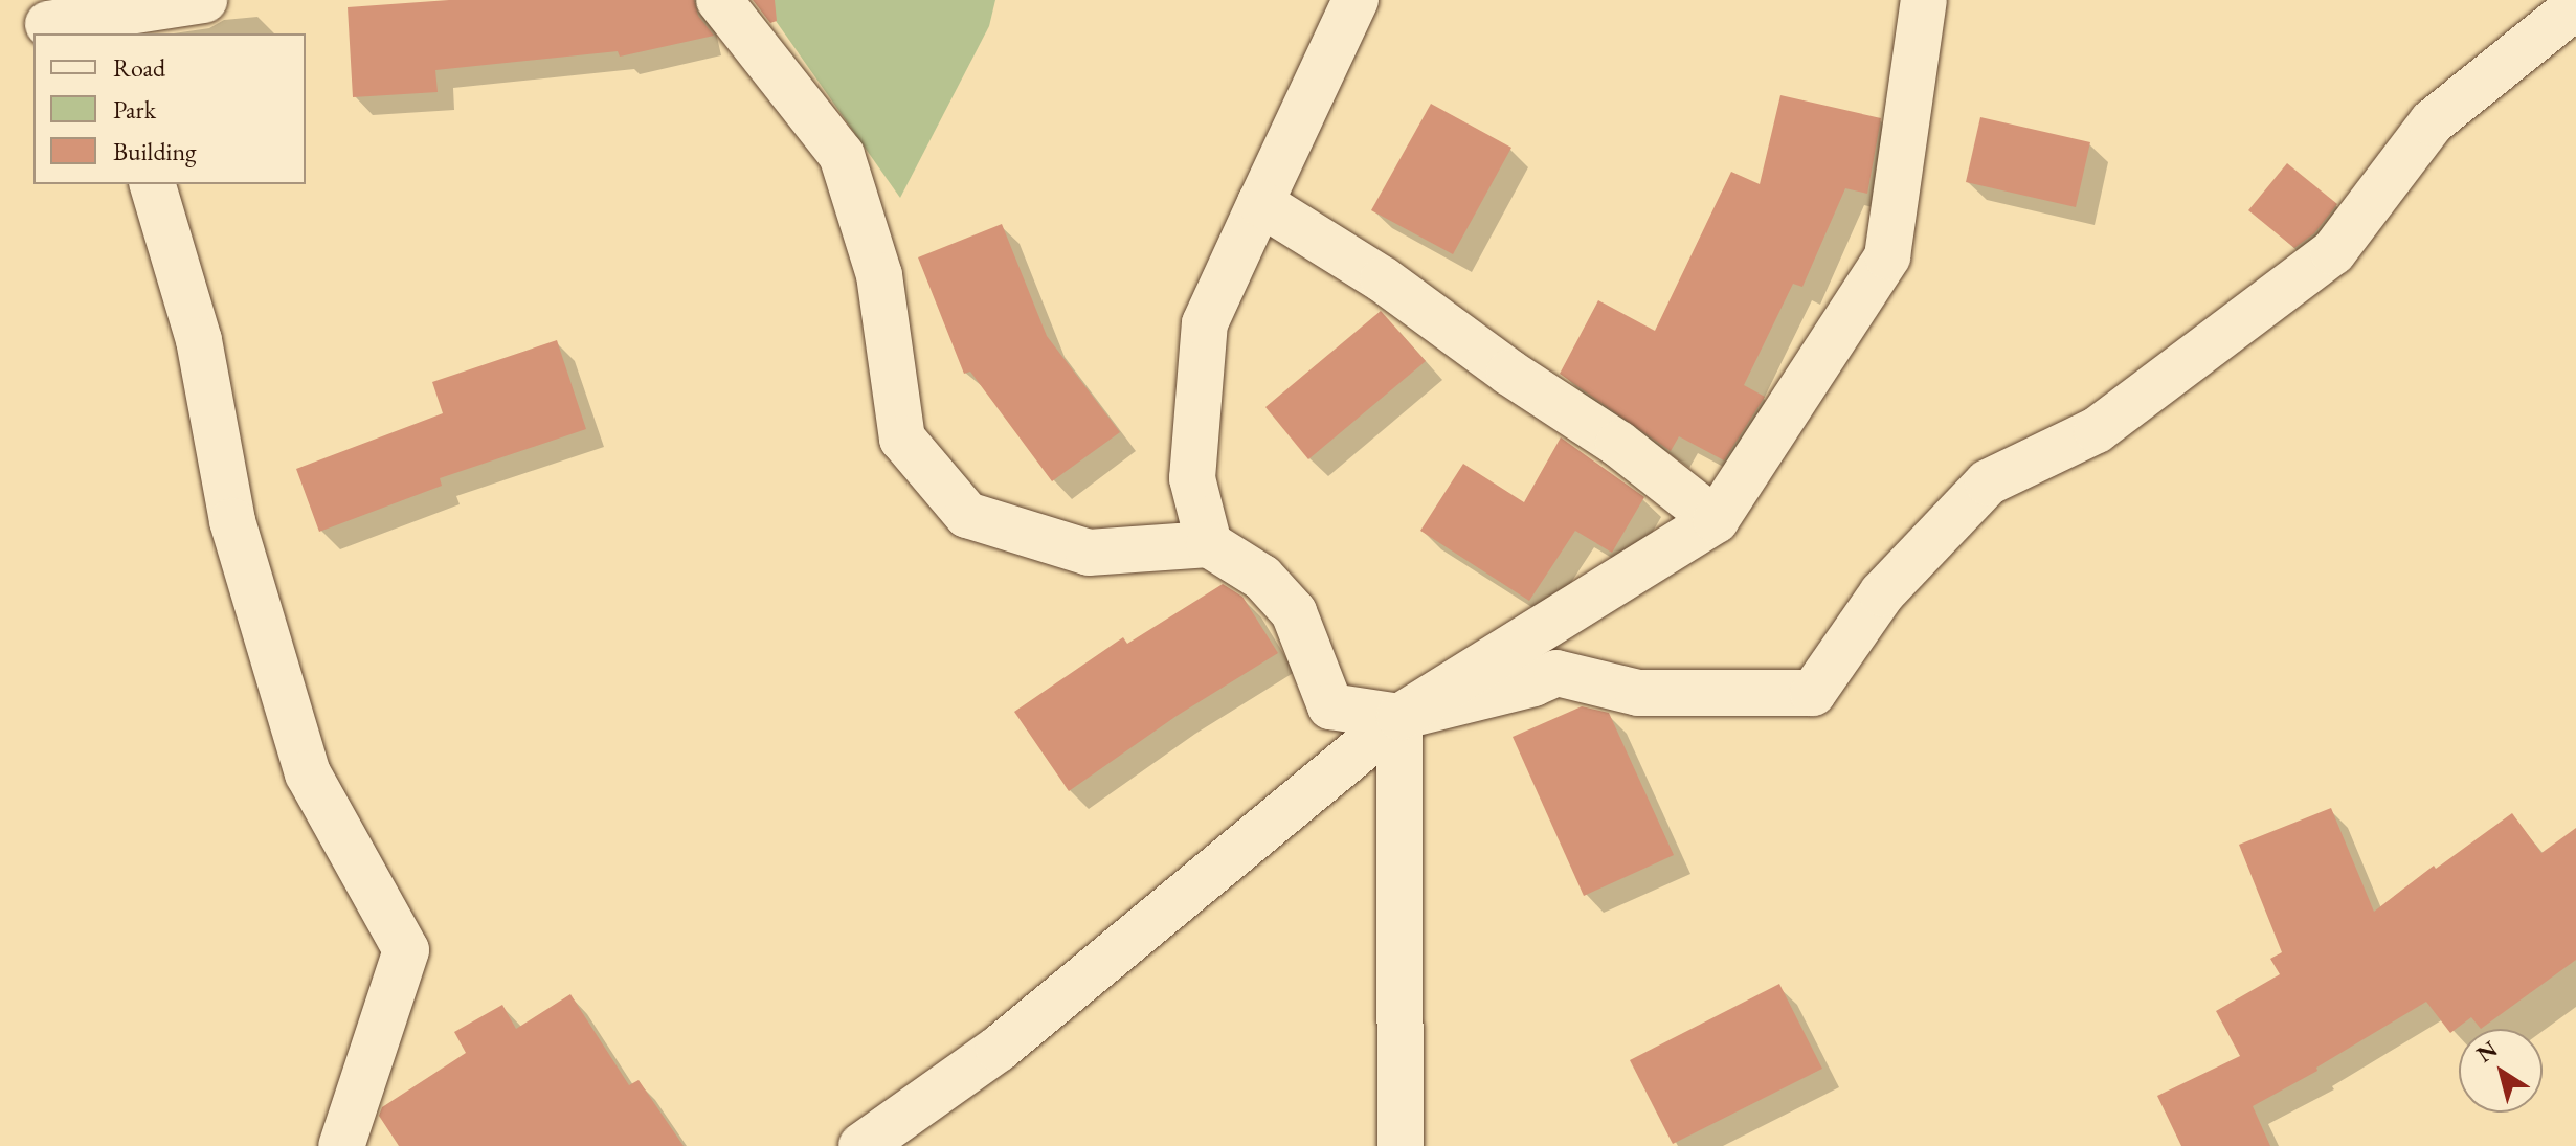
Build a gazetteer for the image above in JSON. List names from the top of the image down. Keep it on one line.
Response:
{"legend":["Road","Park","Building"],"north":"top left"}
